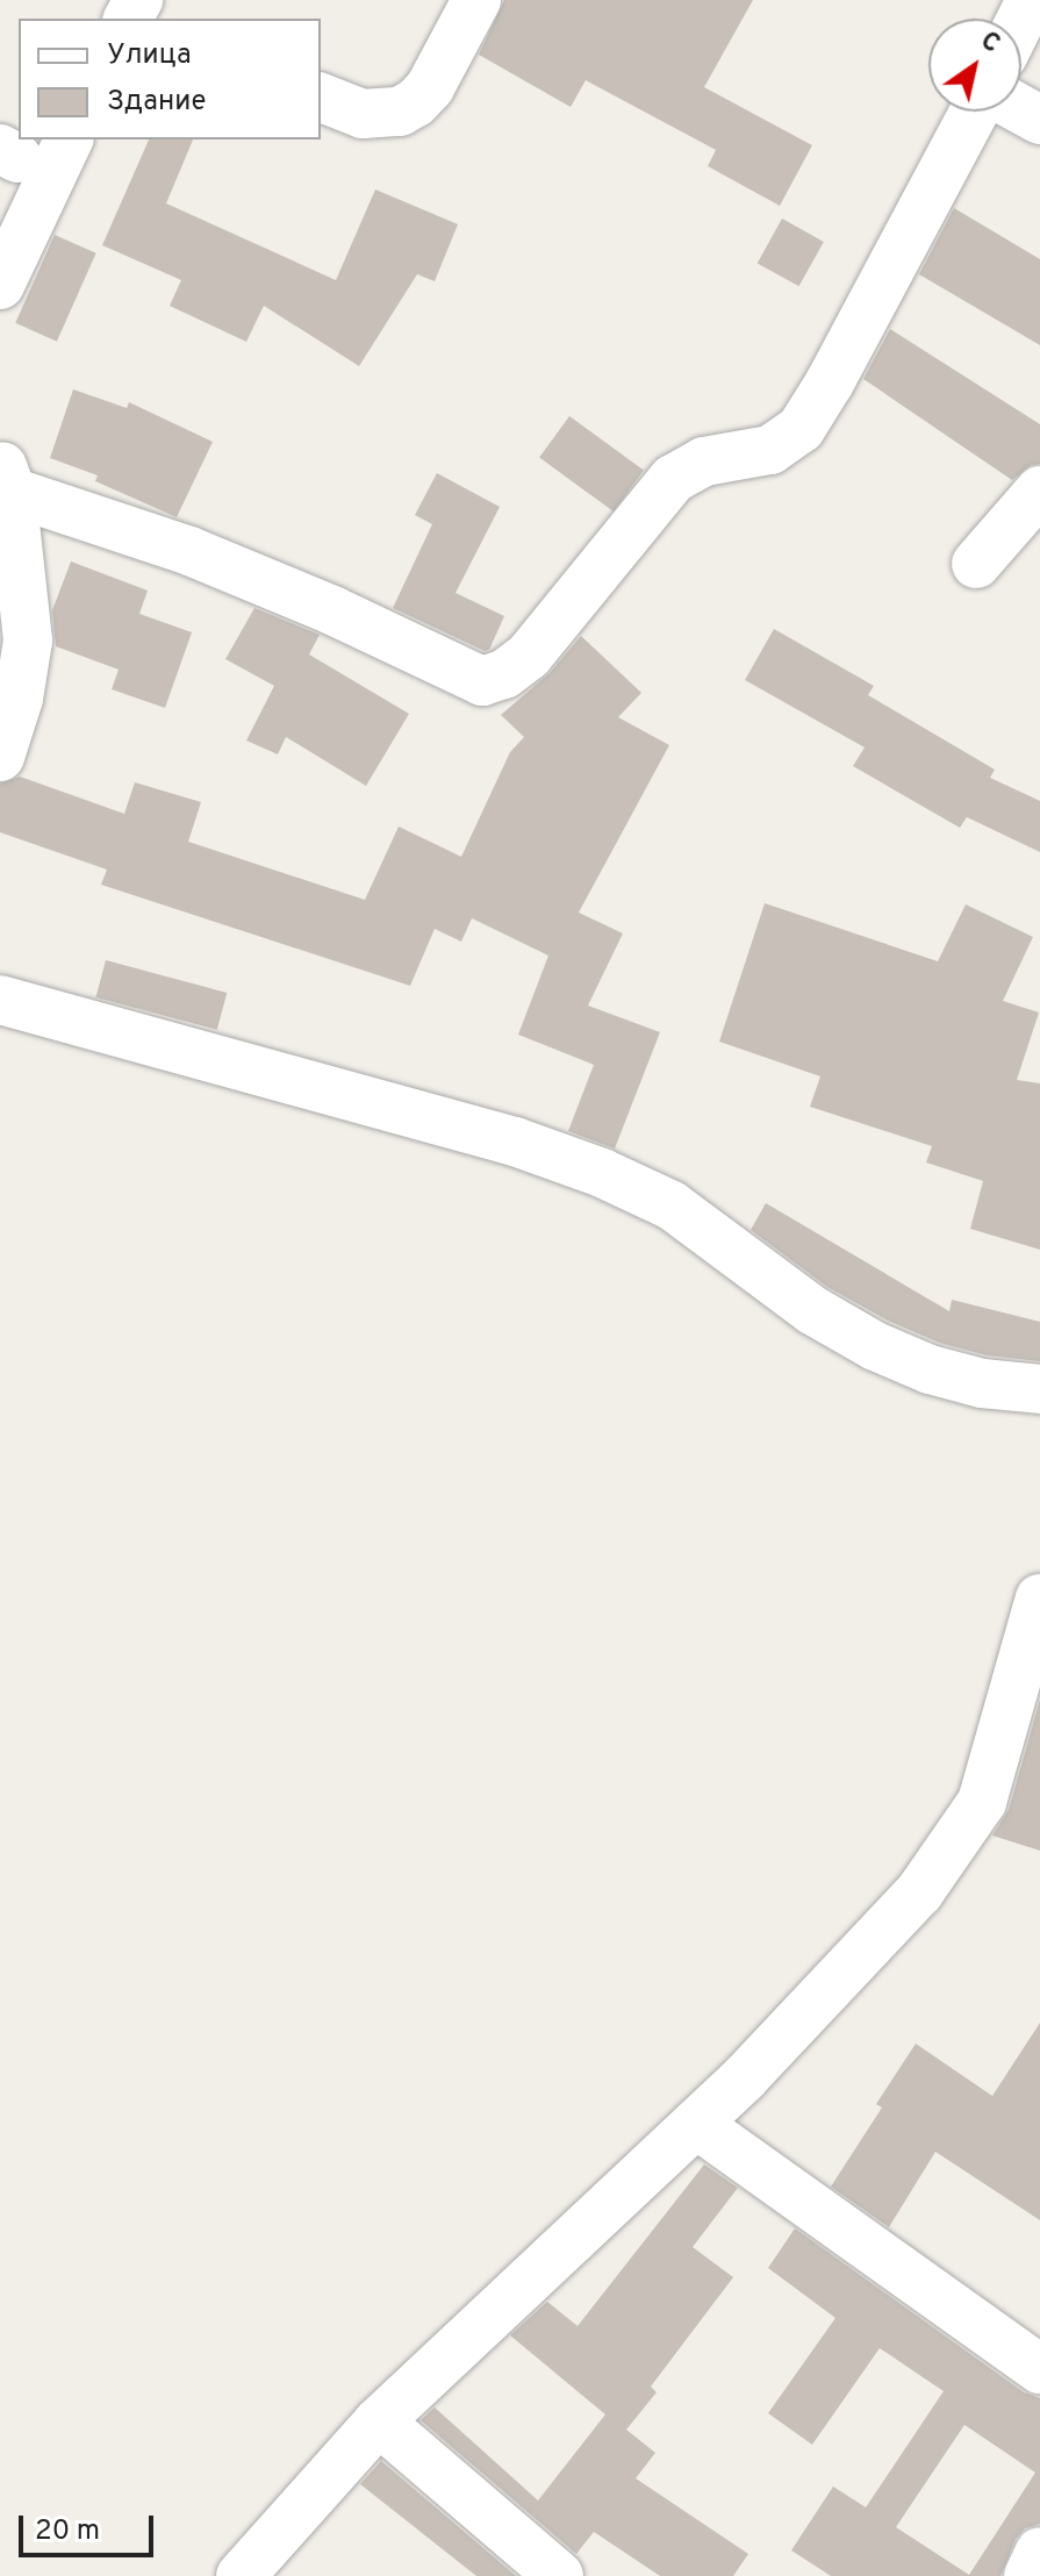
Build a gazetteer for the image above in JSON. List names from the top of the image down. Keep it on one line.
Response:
{"legend":["Улица","Здание"],"scale_bar":"20 m","north":"top right"}
